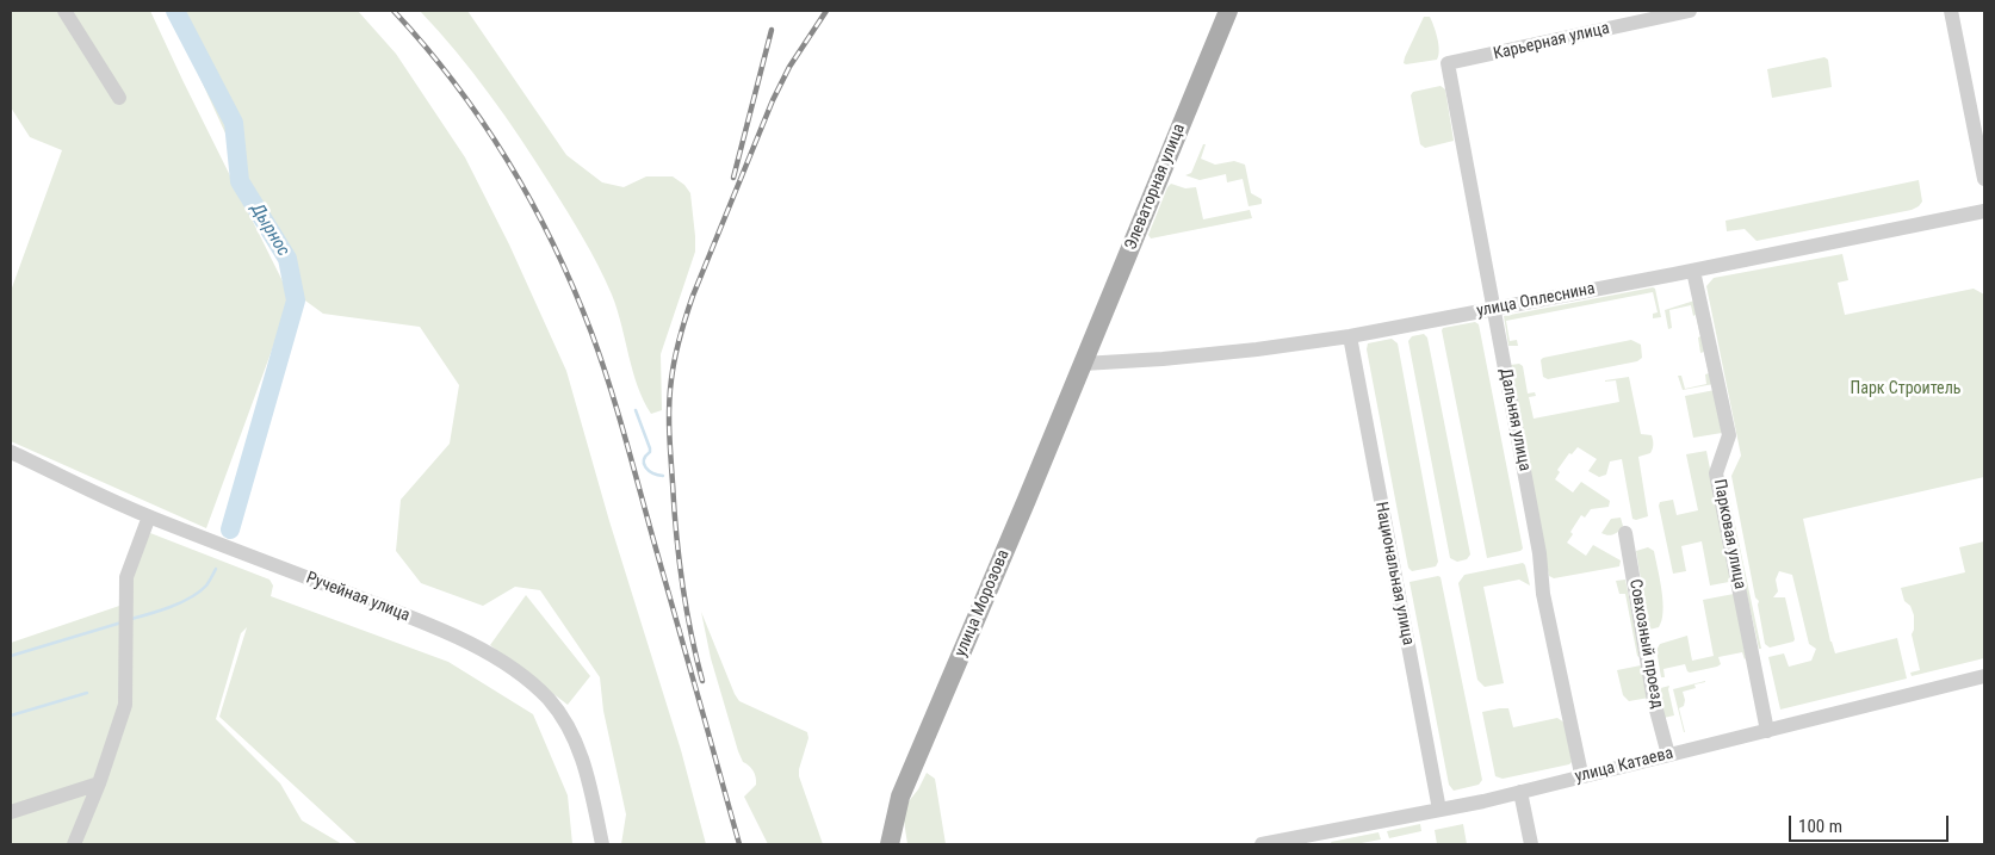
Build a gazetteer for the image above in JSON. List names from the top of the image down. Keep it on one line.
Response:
{"streets":{"main road":["Элеваторная улица","улица Морозова"],"street":["Карьерная улица","улица Оплеснина","Дальняя улица","Парковая улица","Национальная улица","Ручейная улица","Совхозный проезд","улица Катаева"]},"crossings":[["Карьерная улица","Дальняя улица"],["Элеваторная улица","улица Оплеснина"],["Элеваторная улица","улица Морозова"],["улица Оплеснина","Дальняя улица"],["улица Оплеснина","Парковая улица"],["улица Оплеснина","Национальная улица"],["улица Оплеснина","улица Морозова"],["Дальняя улица","улица Катаева"],["Парковая улица","улица Катаева"],["Национальная улица","улица Катаева"],["Совхозный проезд","улица Катаева"]],"water":["Дырнос"],"parks":["Парк Строитель"],"scale_bar":"100 m"}
